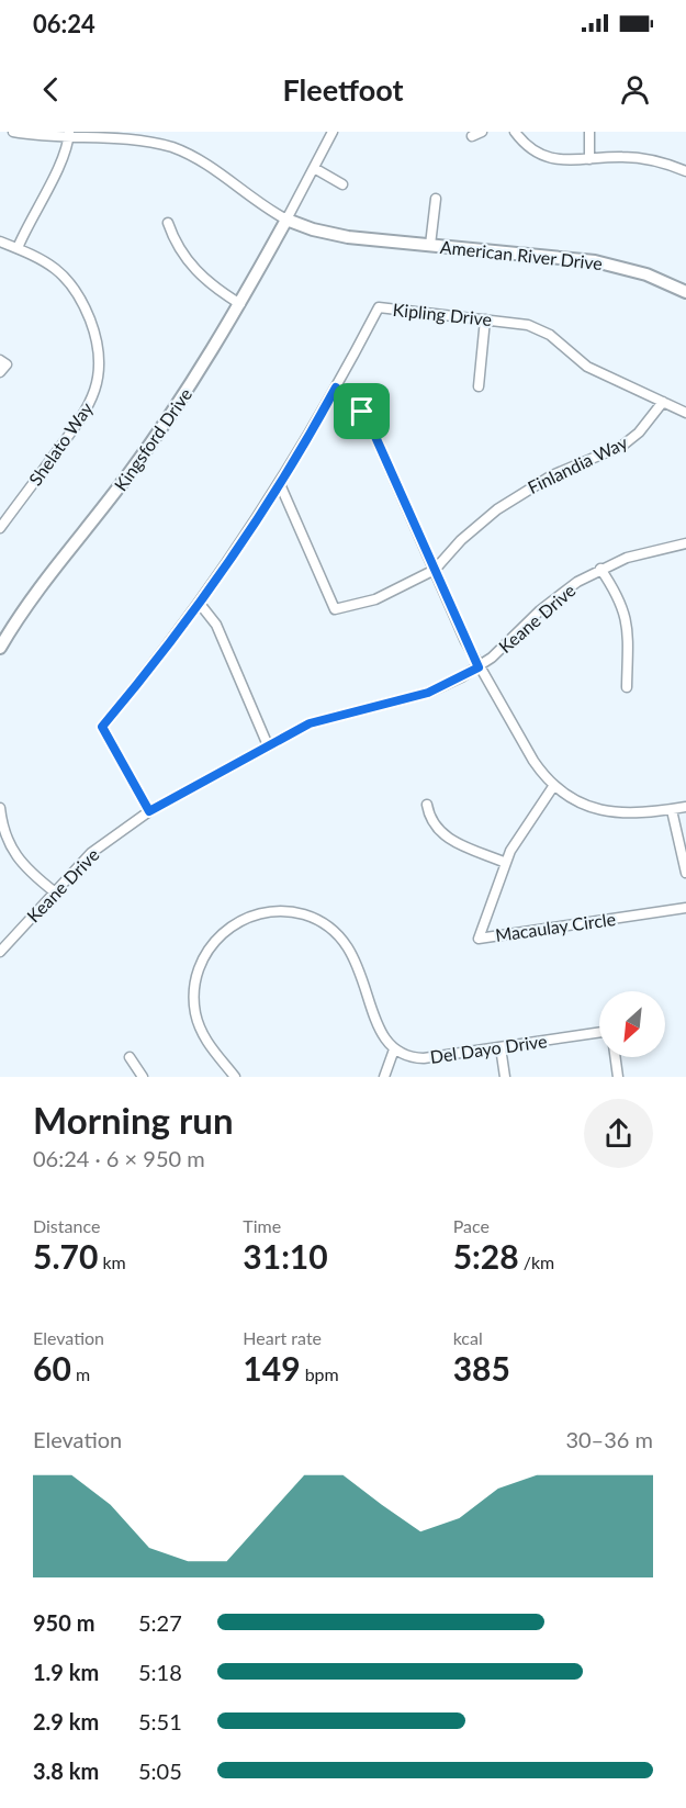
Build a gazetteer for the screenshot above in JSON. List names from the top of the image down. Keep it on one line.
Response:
{"streets":{"street":["American River Drive","Kipling Drive","Kingsford Drive","Shelato Way","Finlandia Way","Keane Drive","Macaulay Circle","Del Dayo Drive"]},"crossings":[["American River Drive","Kingsford Drive"],["Kipling Drive","Finlandia Way"],["Kipling Drive","Keane Drive"]],"north":"bottom left","page":{"status":"06:24","header":"Fleetfoot","heading":["Morning run","06:24 · 6 × 950 m"],"stats":[["Distance","5.70 km"],["Time","31:10"],["Pace","5:28 /km"],["Elevation","60 m"],["Heart rate","149 bpm"],["kcal","385"]],"chart":["Elevation","30–36 m"],"list":[{"name":"950 m","note":"5:27"},{"name":"1.9 km","note":"5:18"},{"name":"2.9 km","note":"5:51"},{"name":"3.8 km","note":"5:05"}]}}
